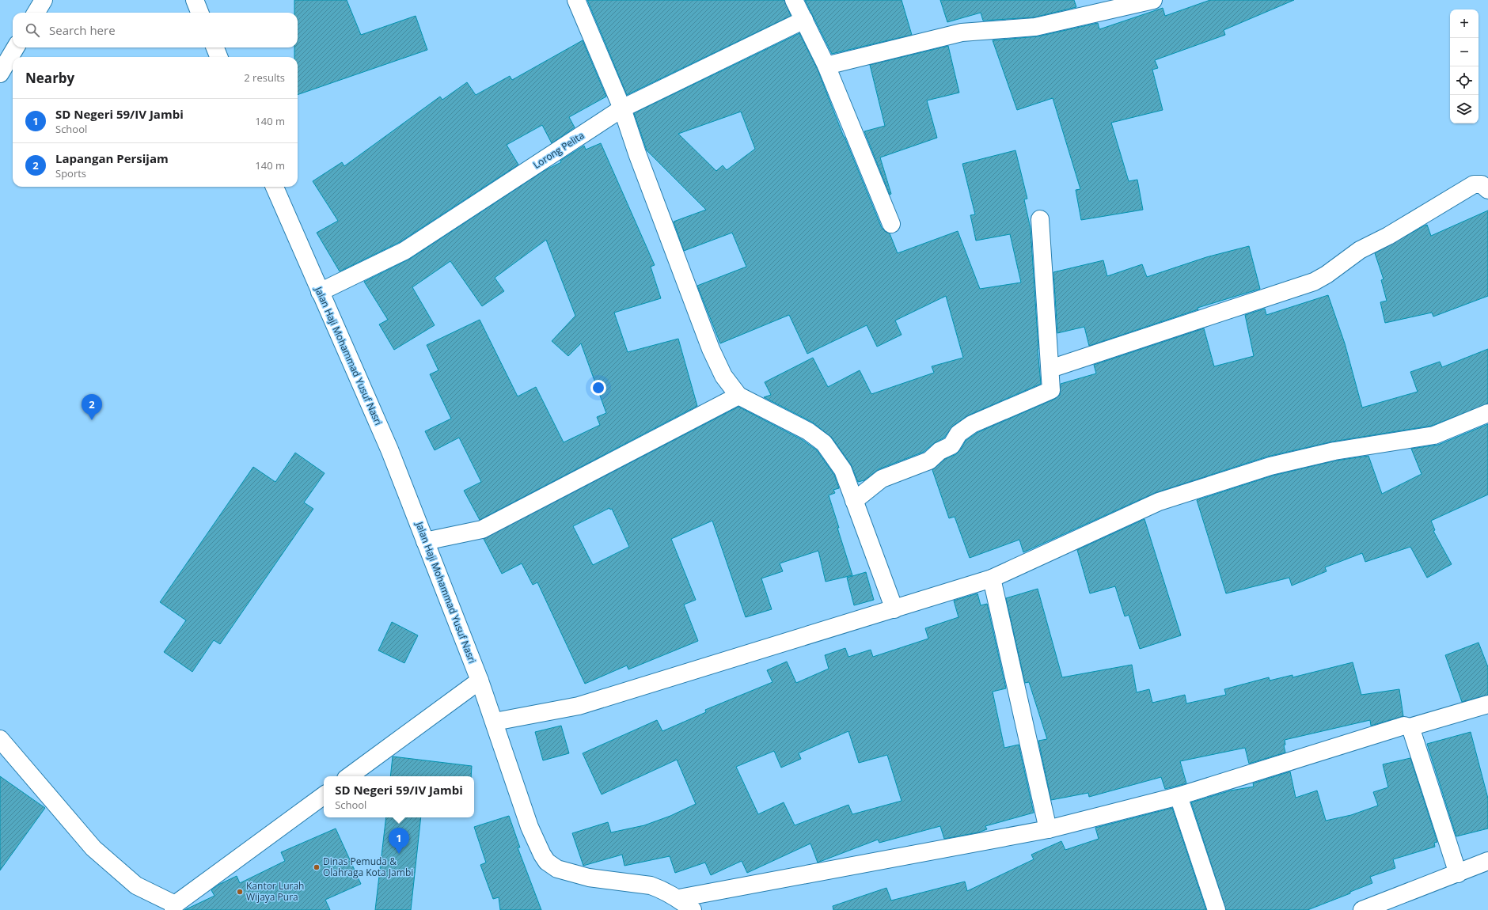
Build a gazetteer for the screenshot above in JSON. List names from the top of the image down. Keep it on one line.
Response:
{"streets":{"street":["Lorong Pelita","Jalan Haji Mohammad Yusuf Nasri"]},"crossings":[["Lorong Pelita","Jalan Haji Mohammad Yusuf Nasri"]],"places":["Dinas Pemuda & Olahraga Kota Jambi","Kantor Lurah Wijaya Pura"],"page":{"map_buttons":["+","−"],"search":"Search here","heading":["Nearby","2 results"],"list":[{"mark":"1","name":"SD Negeri 59/IV Jambi","note":"School","value":"140 m"},{"mark":"2","name":"Lapangan Persijam","note":"Sports","value":"140 m"}],"pins":["2","1"],"popup":["SD Negeri 59/IV Jambi","School"]}}
